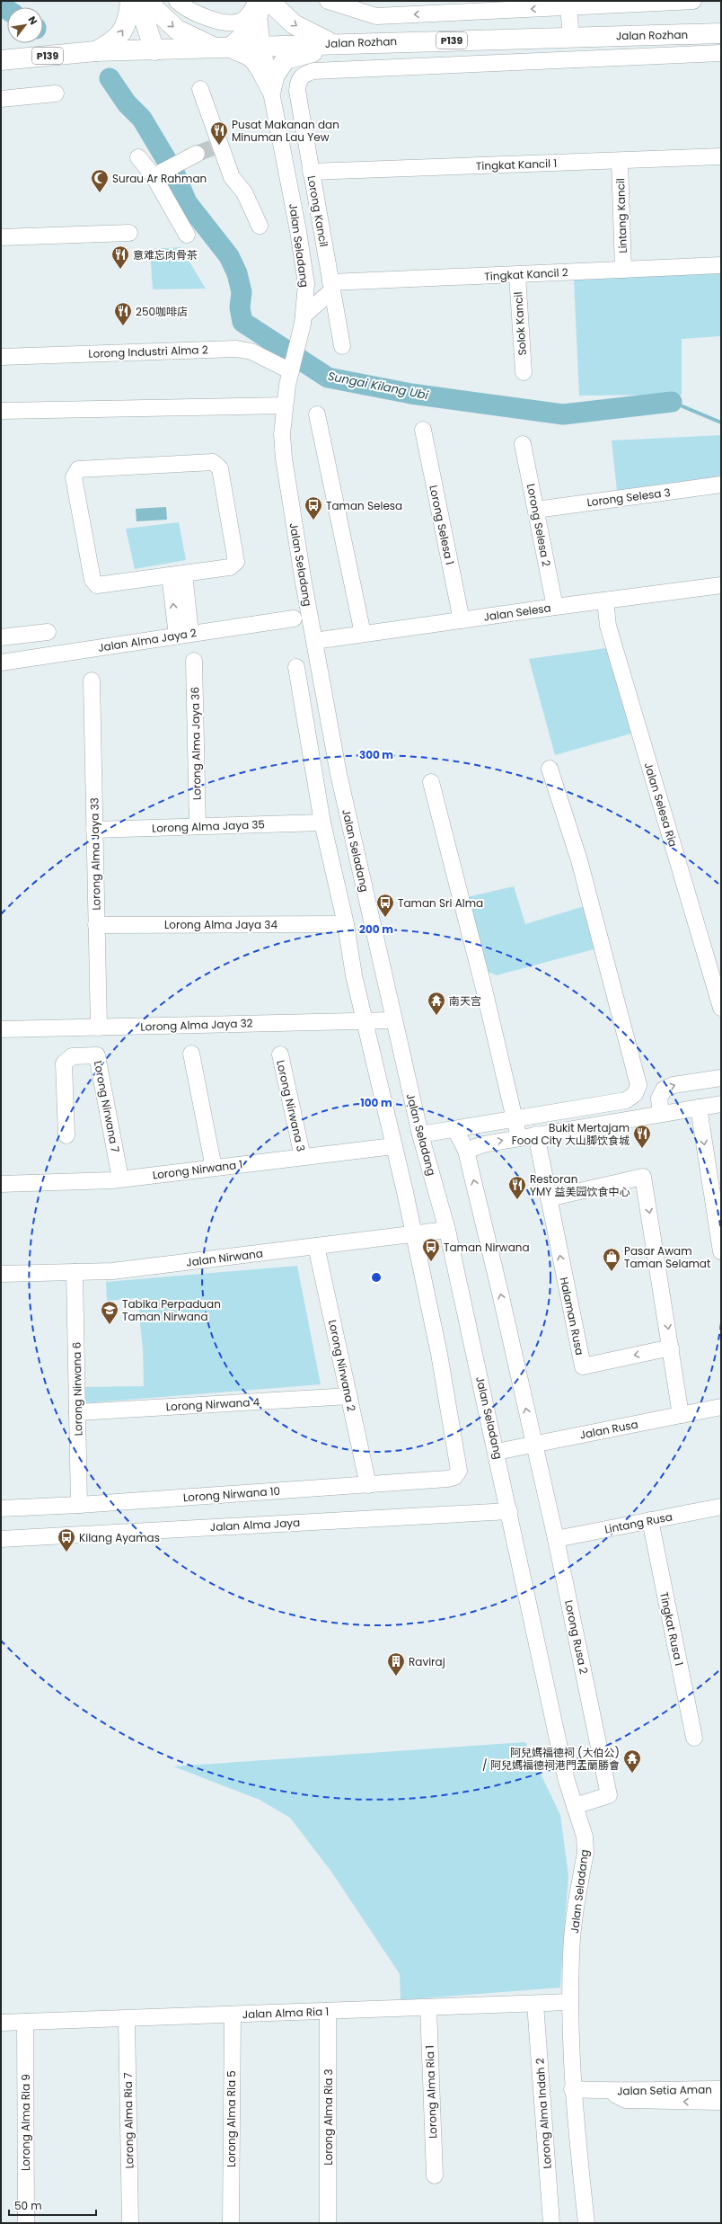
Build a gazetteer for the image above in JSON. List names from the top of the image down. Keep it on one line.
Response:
{"streets":{"main road":["Jalan Rozhan","P139"],"street":["Tingkat Kancil 1","Lorong Kancil","Lintang Kancil","Jalan Seladang","Tingkat Kancil 2","Solok Kancil","Lorong Industri Alma 2","Lorong Selesa 3","Lorong Selesa 1","Lorong Selesa 2","Jalan Selesa","Jalan Alma Jaya 2","Lorong Alma Jaya 36","Jalan Selesa Ria","Lorong Alma Jaya 35","Lorong Alma Jaya 33","Lorong Alma Jaya 34","Lorong Alma Jaya 32","Lorong Nirwana 3","Lorong Nirwana 7","Lorong Nirwana 1","Jalan Nirwana","Halaman Rusa","Lorong Nirwana 2","Lorong Nirwana 6","Lorong Nirwana 4","Jalan Rusa","Lorong Nirwana 10","Lintang Rusa","Jalan Alma Jaya","Tingkat Rusa 1","Lorong Rusa 2","Jalan Alma Ria 1","Jalan Setia Aman","Lorong Alma Ria 1","Lorong Alma Indah 2","Lorong Alma Ria 3","Lorong Alma Ria 5","Lorong Alma Ria 7","Lorong Alma Ria 9"]},"crossings":[["Jalan Rozhan","Lorong Kancil"],["Jalan Rozhan","Jalan Seladang"],["Tingkat Kancil 1","Lorong Kancil"],["Tingkat Kancil 1","Lintang Kancil"],["Lorong Kancil","Tingkat Kancil 2"],["Lintang Kancil","Tingkat Kancil 2"],["Jalan Seladang","Lorong Industri Alma 2"],["Jalan Seladang","Jalan Selesa"],["Jalan Seladang","Lorong Alma Jaya 32"],["Jalan Seladang","Jalan Nirwana"],["Jalan Seladang","Jalan Rusa"],["Jalan Seladang","Jalan Alma Jaya"],["Jalan Seladang","Lorong Rusa 2"],["Jalan Seladang","Jalan Alma Ria 1"],["Jalan Seladang","Jalan Setia Aman"],["Tingkat Kancil 2","Solok Kancil"],["Lorong Selesa 3","Lorong Selesa 2"],["Lorong Selesa 1","Jalan Selesa"],["Lorong Selesa 2","Jalan Selesa"],["Jalan Selesa","Jalan Selesa Ria"],["Lorong Alma Jaya 36","Lorong Alma Jaya 35"],["Lorong Alma Jaya 35","Lorong Alma Jaya 33"],["Lorong Alma Jaya 33","Lorong Alma Jaya 34"],["Lorong Alma Jaya 33","Lorong Alma Jaya 32"],["Lorong Nirwana 3","Lorong Nirwana 1"],["Lorong Nirwana 7","Lorong Nirwana 1"],["Jalan Nirwana","Lorong Nirwana 2"],["Jalan Nirwana","Lorong Nirwana 6"],["Jalan Nirwana","Lorong Nirwana 10"],["Lorong Nirwana 2","Lorong Nirwana 4"],["Lorong Nirwana 2","Lorong Nirwana 10"],["Lorong Nirwana 6","Lorong Nirwana 4"],["Lorong Nirwana 6","Lorong Nirwana 10"],["Jalan Rusa","Lorong Rusa 2"],["Lintang Rusa","Tingkat Rusa 1"],["Lintang Rusa","Lorong Rusa 2"],["Jalan Alma Ria 1","Lorong Alma Ria 1"],["Jalan Alma Ria 1","Lorong Alma Indah 2"],["Jalan Alma Ria 1","Lorong Alma Ria 3"],["Jalan Alma Ria 1","Lorong Alma Ria 5"],["Jalan Alma Ria 1","Lorong Alma Ria 7"],["Jalan Alma Ria 1","Lorong Alma Ria 9"]],"water":["Sungai Kilang Ubi"],"places":{"restaurant":["Pusat Makanan dan Minuman Lau Yew","意难忘肉骨茶","250咖啡店","Bukit Mertajam Food City 大山脚饮食城","Restoran YMY 益美园饮食中心"],"mosque":["Surau Ar Rahman"],"bus stop":["Taman Selesa","Taman Sri Alma","Taman Nirwana","Kilang Ayamas"],"temple":["南天宫","阿兒媽福德祠 (大伯公) / 阿兒媽福德祠港門盂蘭勝會"],"shop":["Pasar Awam Taman Selamat"],"school or university":["Tabika Perpaduan Taman Nirwana"],"building":["Raviraj"]},"scale_bar":"50 m","north":"top right","rings":["300 m","200 m","100 m"]}
